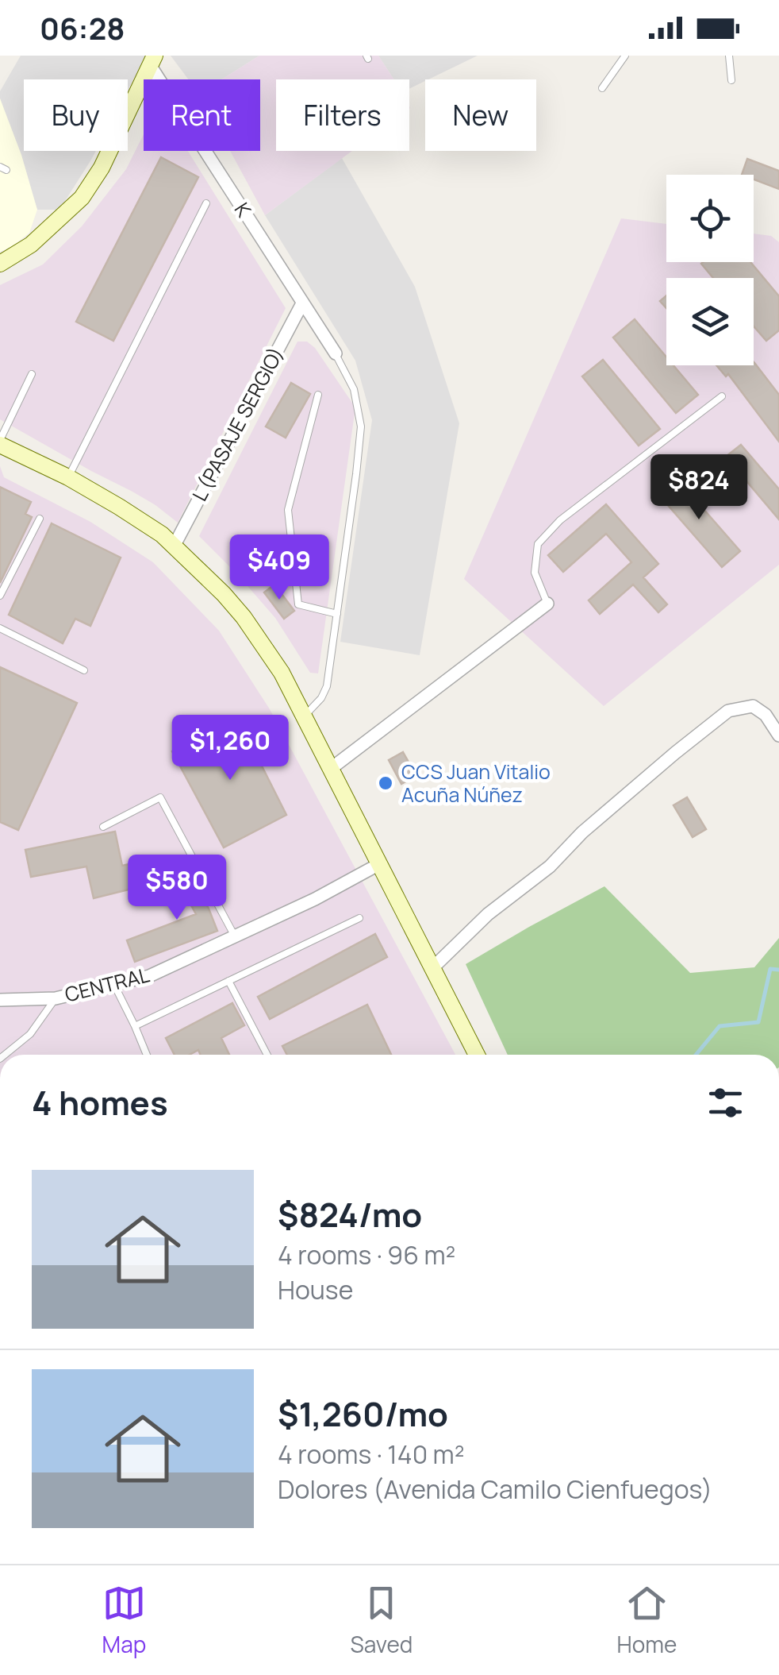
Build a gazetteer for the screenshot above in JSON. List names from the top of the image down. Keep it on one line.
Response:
{"streets":{"street":["K","L (PASAJE SERGIO)","CENTRAL"]},"crossings":[["K","L (PASAJE SERGIO)"]],"places":["CCS Juan Vitalio Acuña Núñez"],"page":{"status":"06:28","chip":["Buy","Rent","Filters","New"],"price":["$824","$409","$1,260","$580"],"heading":"4 homes","list":[{"name":"$824/mo","note":"4 rooms · 96 m² · House"},{"name":"$1,260/mo","note":"4 rooms · 140 m² · Dolores (Avenida Camilo Cienfuegos)"}],"tabs":["Map","Saved","Home"]}}
